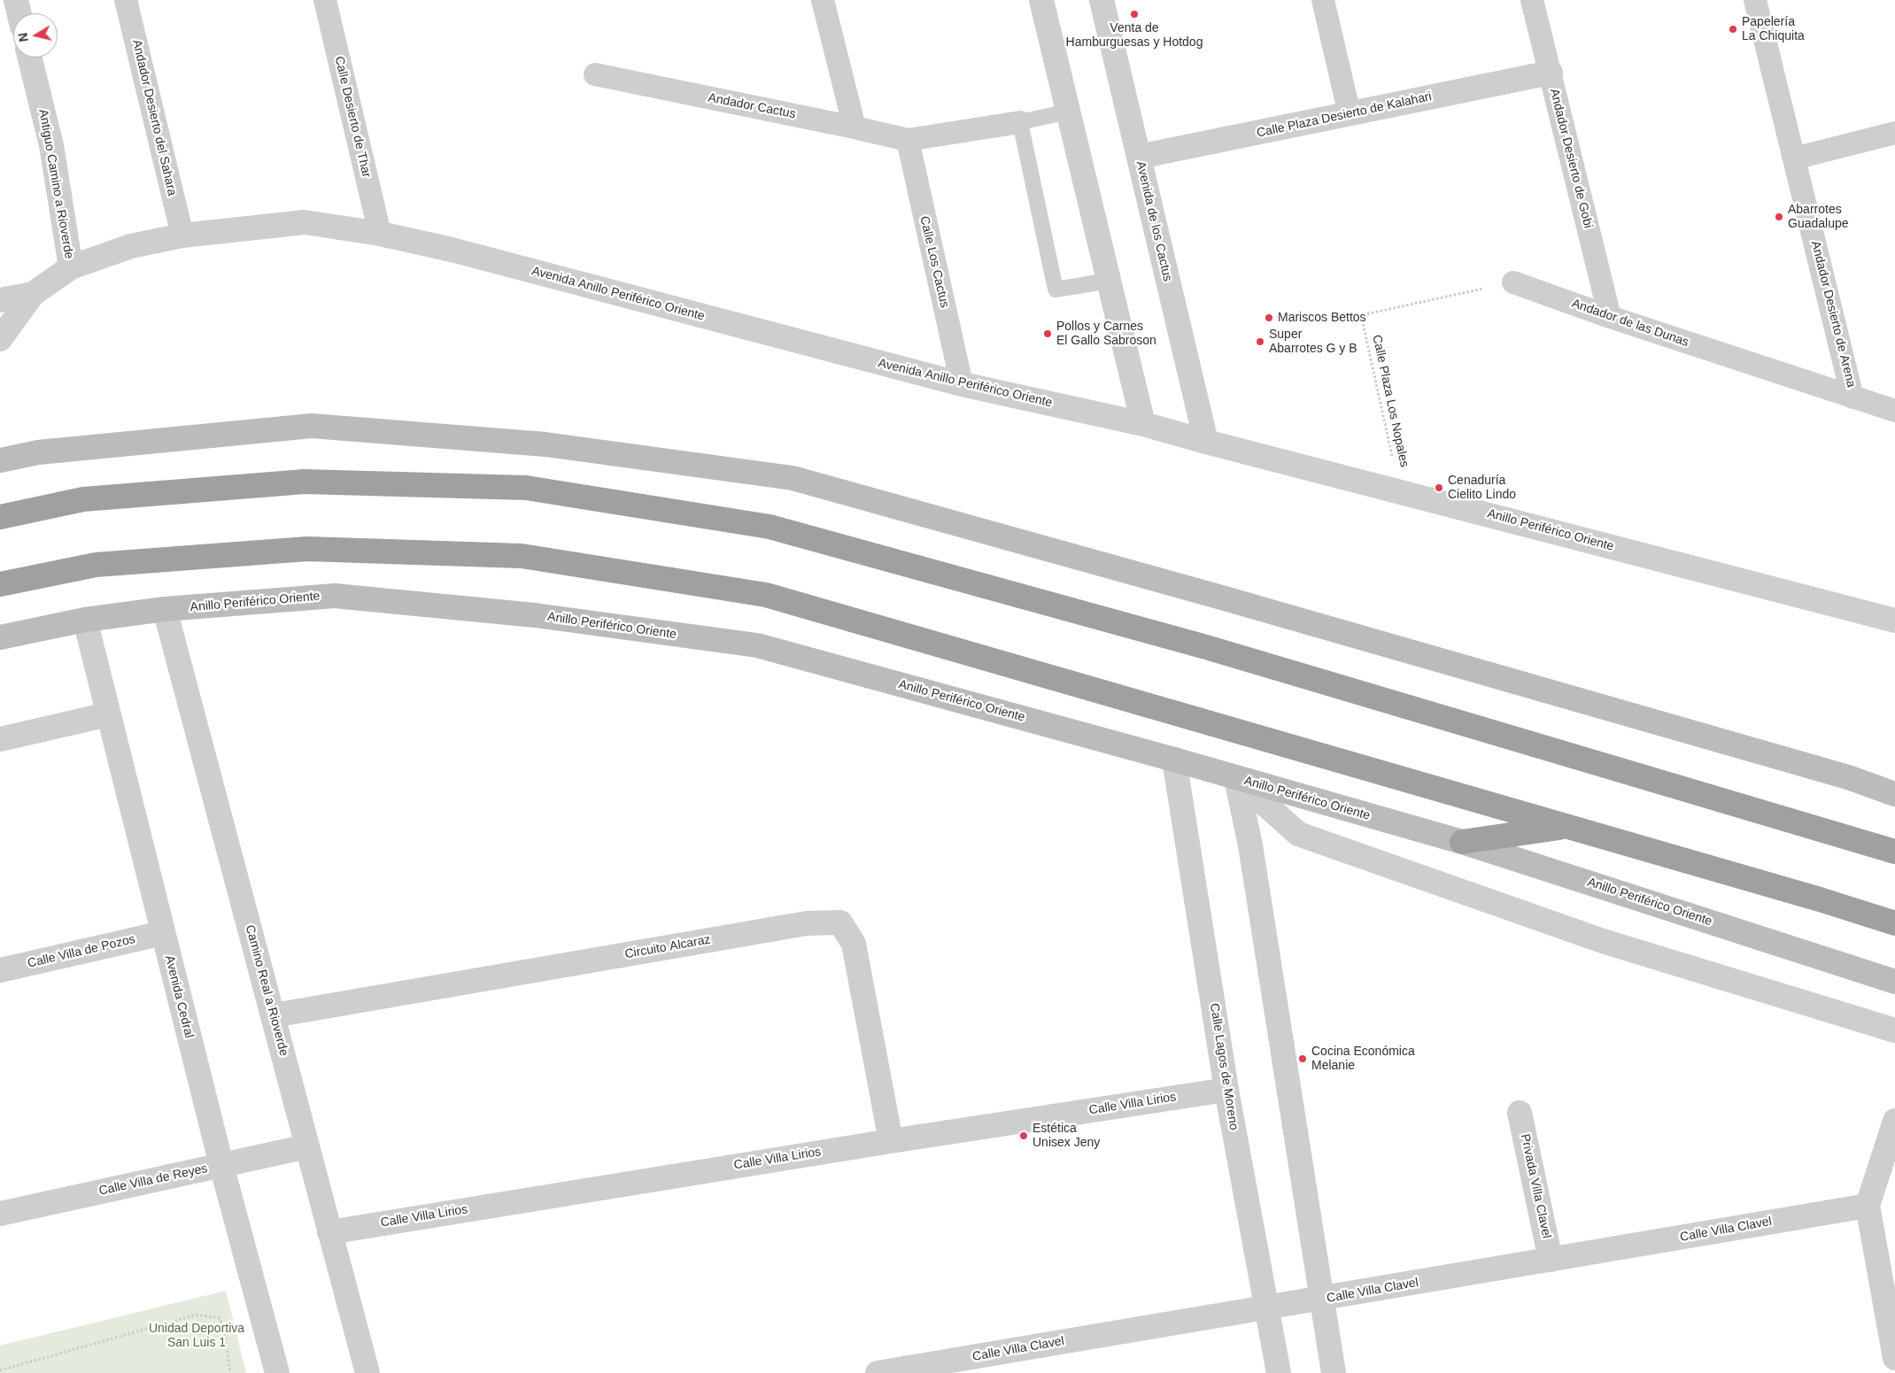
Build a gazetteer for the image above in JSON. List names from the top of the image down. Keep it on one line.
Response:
{"streets":{"main road":["Anillo Periférico Oriente"],"street":["Andador Cactus","Calle Plaza Desierto de Kalahari","Calle Desierto de Thar","Andador Desierto del Sahara","Andador Desierto de Gobi","Antiguo Camino a Rioverde","Avenida de los Cactus","Calle Los Cactus","Avenida Anillo Periférico Oriente","Andador Desierto de Arena","Andador de las Dunas","Circuito Alcaraz","Calle Villa de Pozos","Camino Real a Rioverde","Avenida Cedral","Calle Lagos de Moreno","Calle Villa Lirios","Calle Villa de Reyes","Privada Villa Clavel","Calle Villa Clavel"],"path":["Calle Plaza Los Nopales"]},"crossings":[["Andador Cactus","Calle Los Cactus"],["Calle Plaza Desierto de Kalahari","Andador Desierto de Gobi"],["Calle Plaza Desierto de Kalahari","Avenida de los Cactus"],["Calle Desierto de Thar","Avenida Anillo Periférico Oriente"],["Andador Desierto del Sahara","Avenida Anillo Periférico Oriente"],["Andador Desierto de Gobi","Andador de las Dunas"],["Antiguo Camino a Rioverde","Avenida Anillo Periférico Oriente"],["Avenida de los Cactus","Avenida Anillo Periférico Oriente"],["Avenida de los Cactus","Anillo Periférico Oriente"],["Calle Los Cactus","Avenida Anillo Periférico Oriente"],["Avenida Anillo Periférico Oriente","Anillo Periférico Oriente"],["Andador Desierto de Arena","Andador de las Dunas"],["Andador de las Dunas","Calle Plaza Los Nopales"],["Calle Plaza Los Nopales","Anillo Periférico Oriente"],["Anillo Periférico Oriente","Camino Real a Rioverde"],["Anillo Periférico Oriente","Avenida Cedral"],["Anillo Periférico Oriente","Calle Lagos de Moreno"],["Circuito Alcaraz","Camino Real a Rioverde"],["Circuito Alcaraz","Calle Villa Lirios"],["Calle Villa de Pozos","Avenida Cedral"],["Camino Real a Rioverde","Calle Villa Lirios"],["Camino Real a Rioverde","Calle Villa de Reyes"],["Avenida Cedral","Calle Villa de Reyes"],["Calle Lagos de Moreno","Calle Villa Lirios"],["Calle Lagos de Moreno","Calle Villa Clavel"],["Privada Villa Clavel","Calle Villa Clavel"]],"parks":["Unidad Deportiva San Luis 1"],"places":["Venta de Hamburguesas y Hotdog","Papelería La Chiquita","Abarrotes Guadalupe","Mariscos Bettos","Pollos y Carnes El Gallo Sabroson","Super Abarrotes G y B","Cenaduría Cielito Lindo","Cocina Económica Melanie","Estética Unisex Jeny"],"north":"left"}
